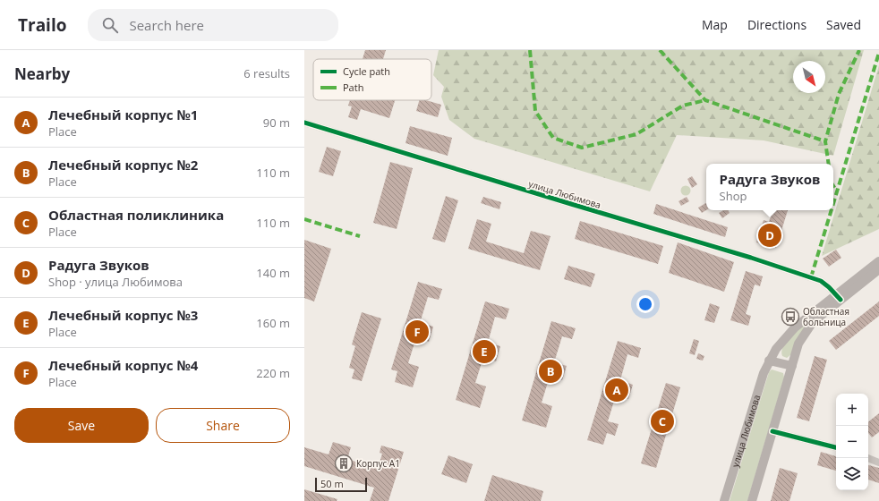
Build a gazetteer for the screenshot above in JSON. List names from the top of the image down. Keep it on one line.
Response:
{"streets":{"main road":["улица Любимова"]},"places":{"bus stop":["Областная больница"],"building":["Корпус А1"]},"legend":["Cycle path","Path"],"scale_bar":"50 m","north":"bottom right","page":{"header":"Trailo","search":"Search here","nav":["Map","Directions","Saved"],"heading":["Nearby","6 results"],"list":[{"mark":"A","name":"Лечебный корпус №1","note":"Place","value":"90 m"},{"mark":"B","name":"Лечебный корпус №2","note":"Place","value":"110 m"},{"mark":"C","name":"Областная поликлиника","note":"Place","value":"110 m"},{"mark":"D","name":"Радуга Звуков","note":"Shop · улица Любимова","value":"140 m"},{"mark":"E","name":"Лечебный корпус №3","note":"Place","value":"160 m"},{"mark":"F","name":"Лечебный корпус №4","note":"Place","value":"220 m"}],"popup":["Радуга Звуков","Shop"],"pins":["D","F","E","B","A","C"],"map_buttons":["+","−"],"buttons":["Save","Share"],"scale":"50 m"}}
